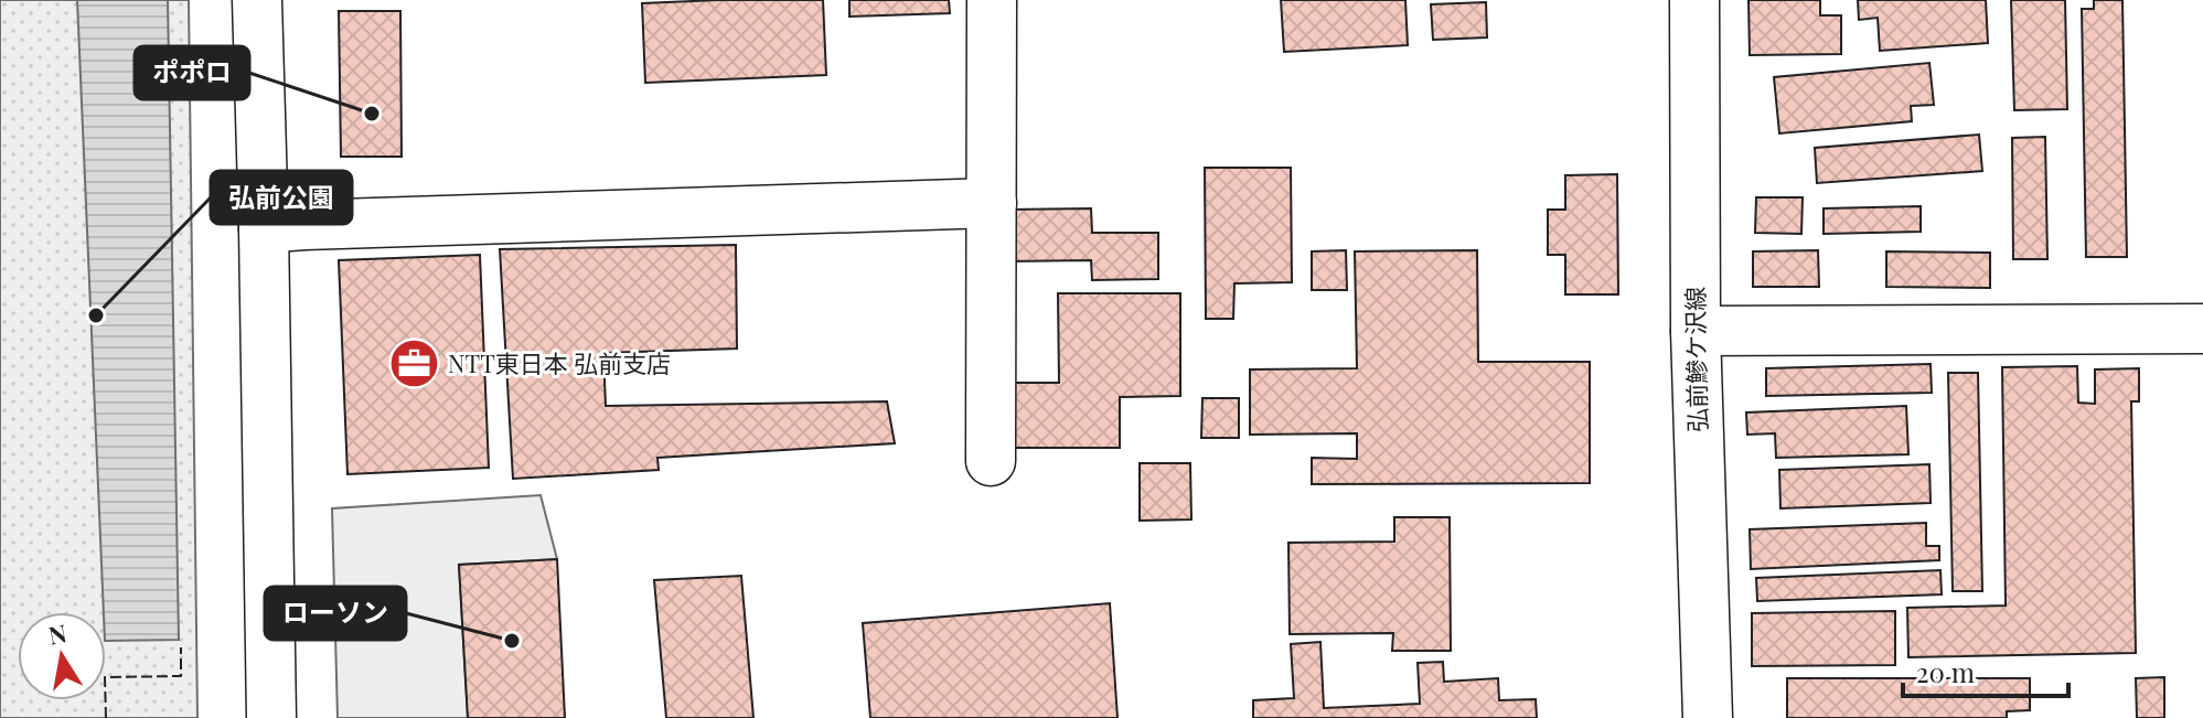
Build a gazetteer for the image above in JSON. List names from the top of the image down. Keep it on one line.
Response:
{"streets":{"street":["弘前鰺ケ沢線"]},"places":{"other":["ポポロ","弘前公園","ローソン"],"office":["NTT東日本 弘前支店"]},"scale_bar":"20 m","north":"top"}
